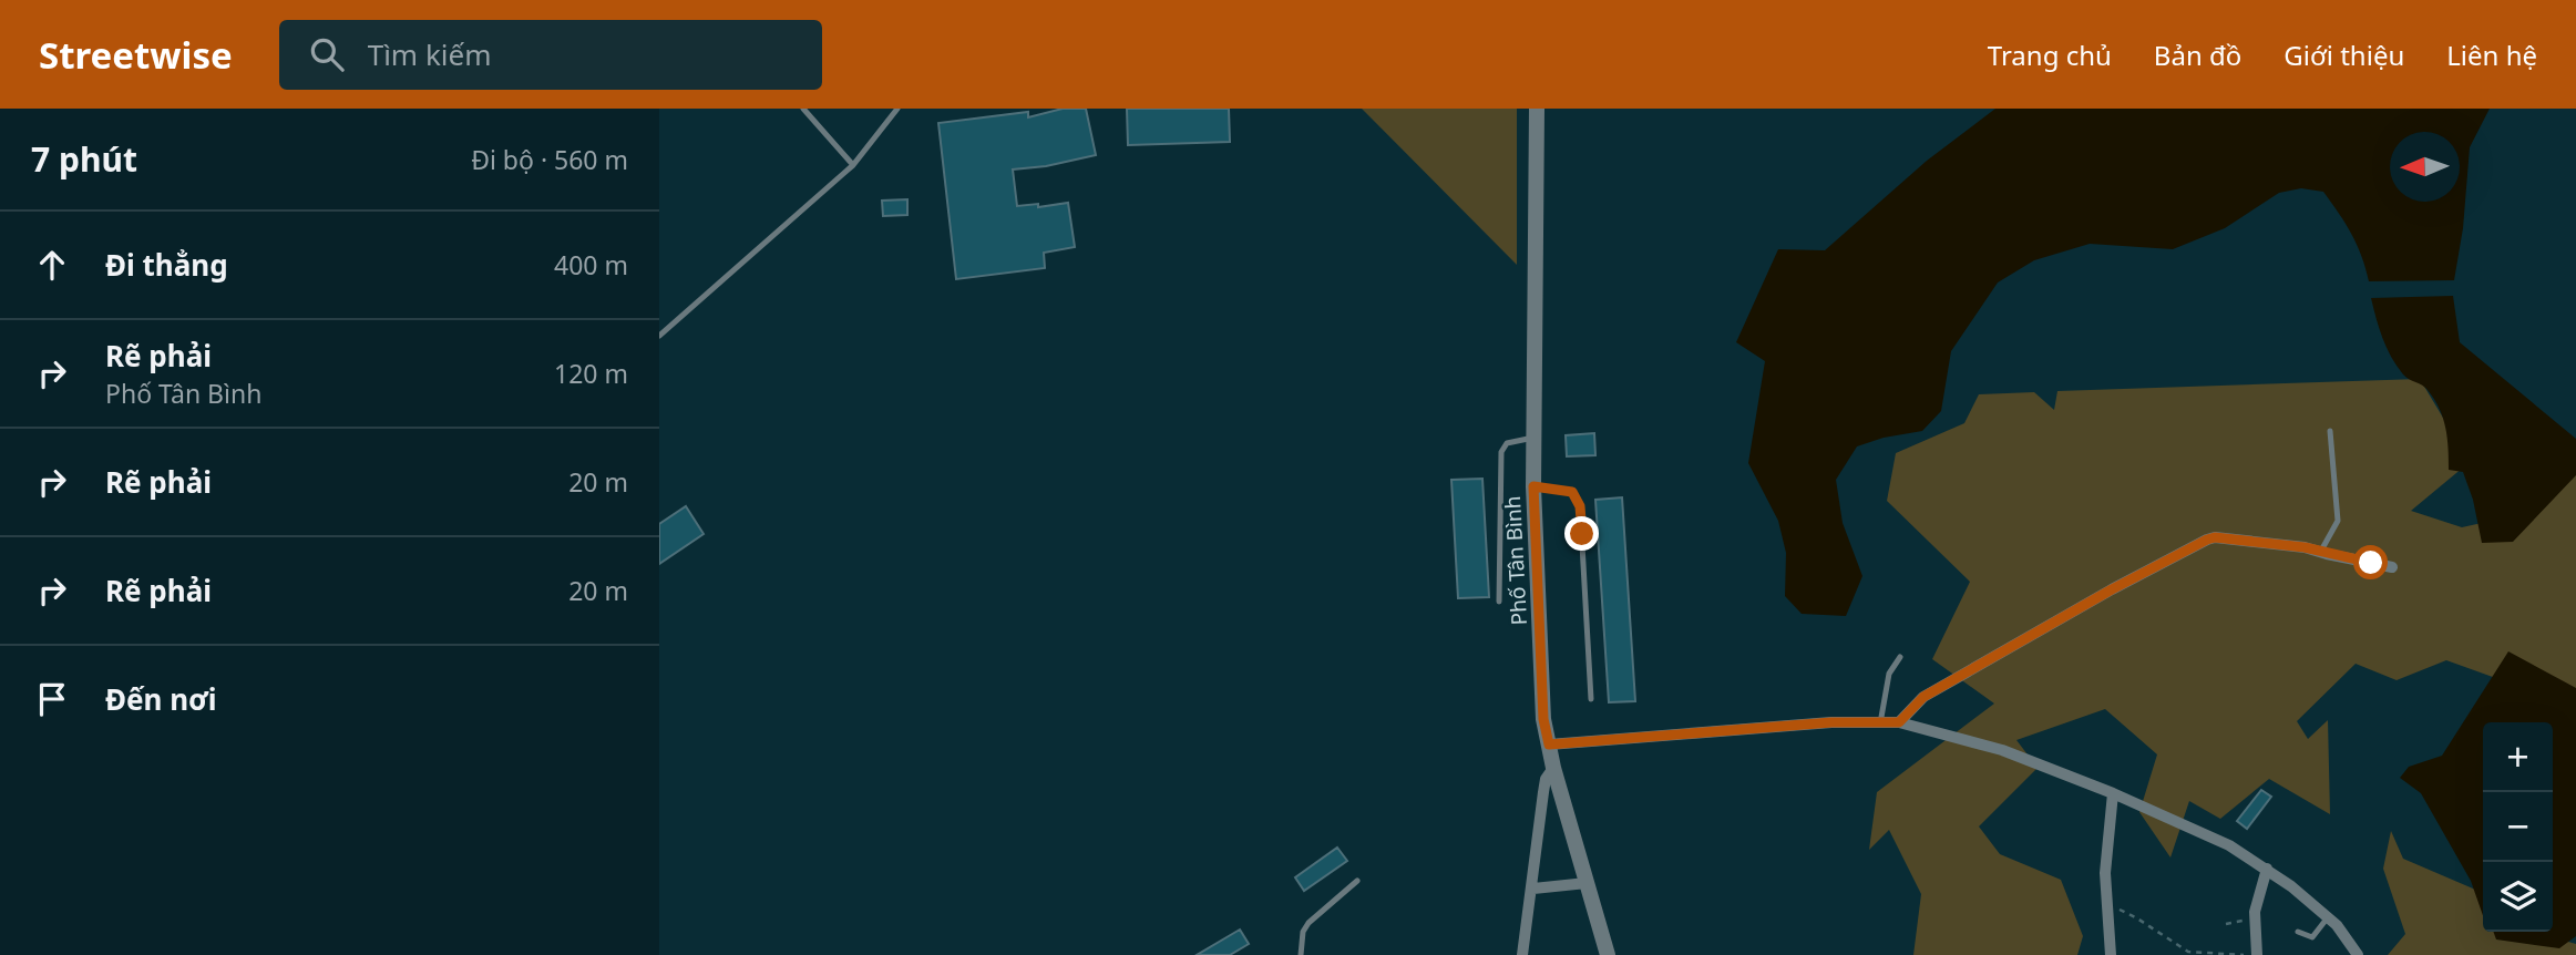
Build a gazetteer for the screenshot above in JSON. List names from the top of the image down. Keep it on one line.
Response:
{"streets":{"street":["Phố Tân Bình"]},"north":"left","page":{"header":"Streetwise","search":"Tìm kiếm","nav":["Trang chủ","Bản đồ","Giới thiệu","Liên hệ"],"heading":["7 phút","Đi bộ · 560 m"],"list":[["Đi thẳng","400 m"],["Rẽ phải","Phố Tân Bình","120 m"],["Rẽ phải","20 m"],["Rẽ phải","20 m"],"Đến nơi"],"map_buttons":["+","−"]}}
